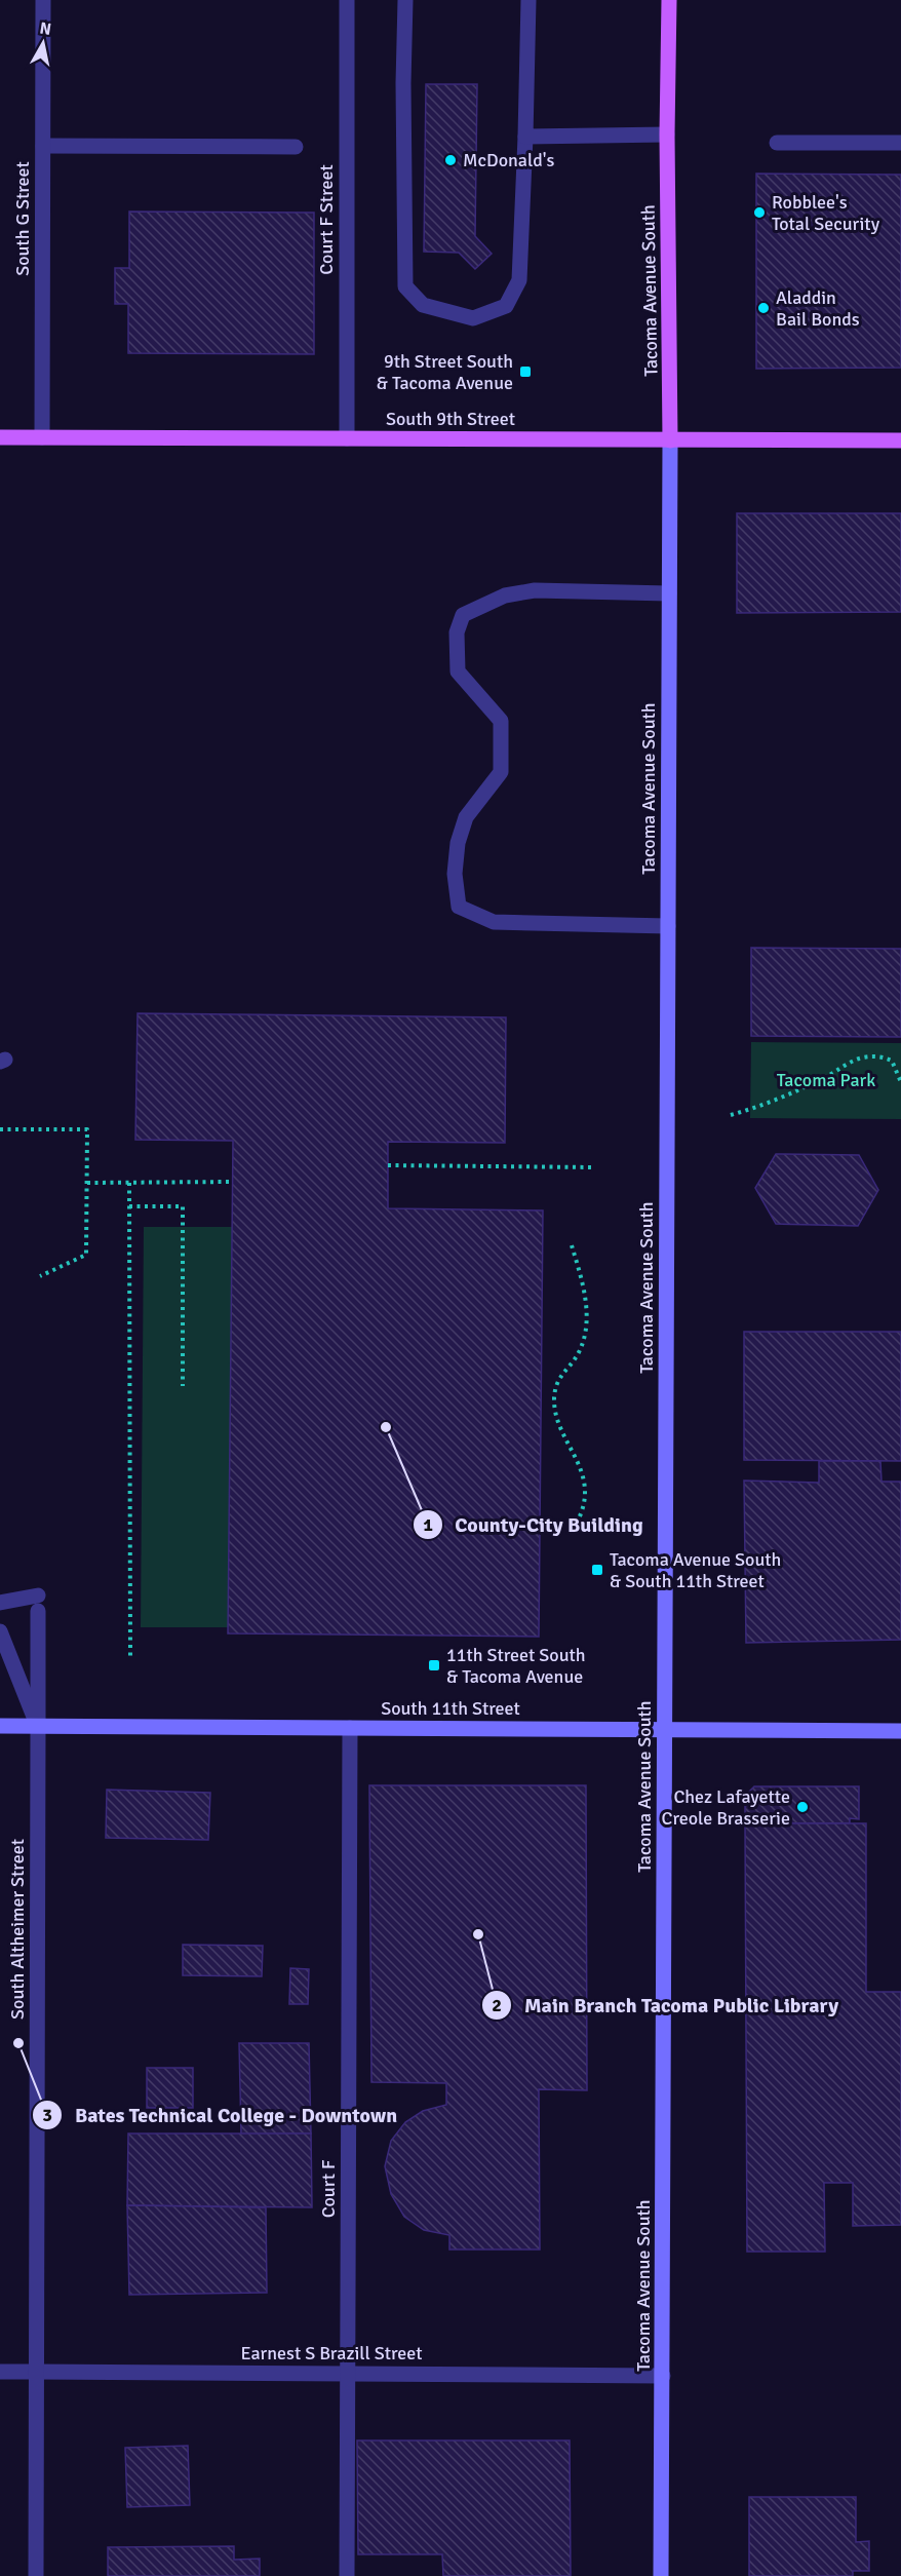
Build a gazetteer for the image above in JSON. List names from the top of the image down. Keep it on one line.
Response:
{"streets":{"main road":["Tacoma Avenue South","South 9th Street","South 11th Street"],"street":["South G Street","Court F Street","South Altheimer Street","Court F","Earnest S Brazill Street"]},"crossings":[["South G Street","South 9th Street"],["Court F Street","South 9th Street"],["Tacoma Avenue South","South 9th Street"],["Tacoma Avenue South","South 11th Street"],["Tacoma Avenue South","Earnest S Brazill Street"],["South 11th Street","South Altheimer Street"],["South 11th Street","Court F"],["South Altheimer Street","Earnest S Brazill Street"],["Court F","Earnest S Brazill Street"]],"parks":["Tacoma Park"],"places":{"other":["McDonald's","Robblee's Total Security","Aladdin Bail Bonds","County-City Building","Chez Lafayette Creole Brasserie","Main Branch Tacoma Public Library","Bates Technical College - Downtown"],"transit":["9th Street South & Tacoma Avenue","Tacoma Avenue South & South 11th Street","11th Street South & Tacoma Avenue"]},"north":"top"}
